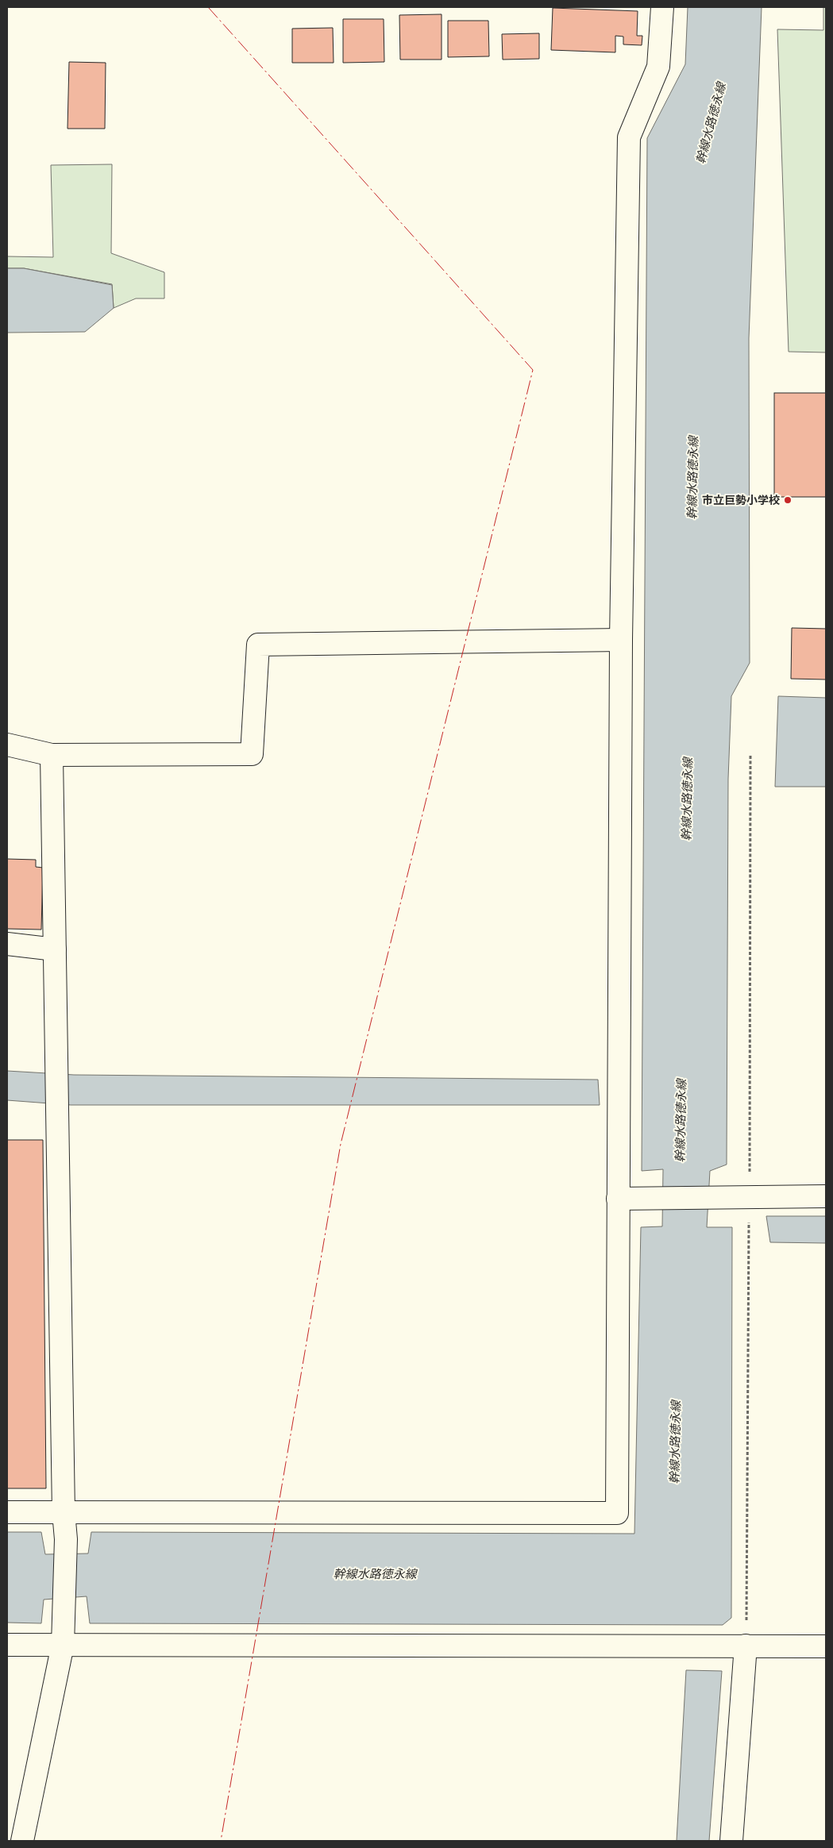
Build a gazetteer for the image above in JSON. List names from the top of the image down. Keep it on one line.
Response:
{"water":["幹線水路徳永線"],"places":["市立巨勢小学校"]}
